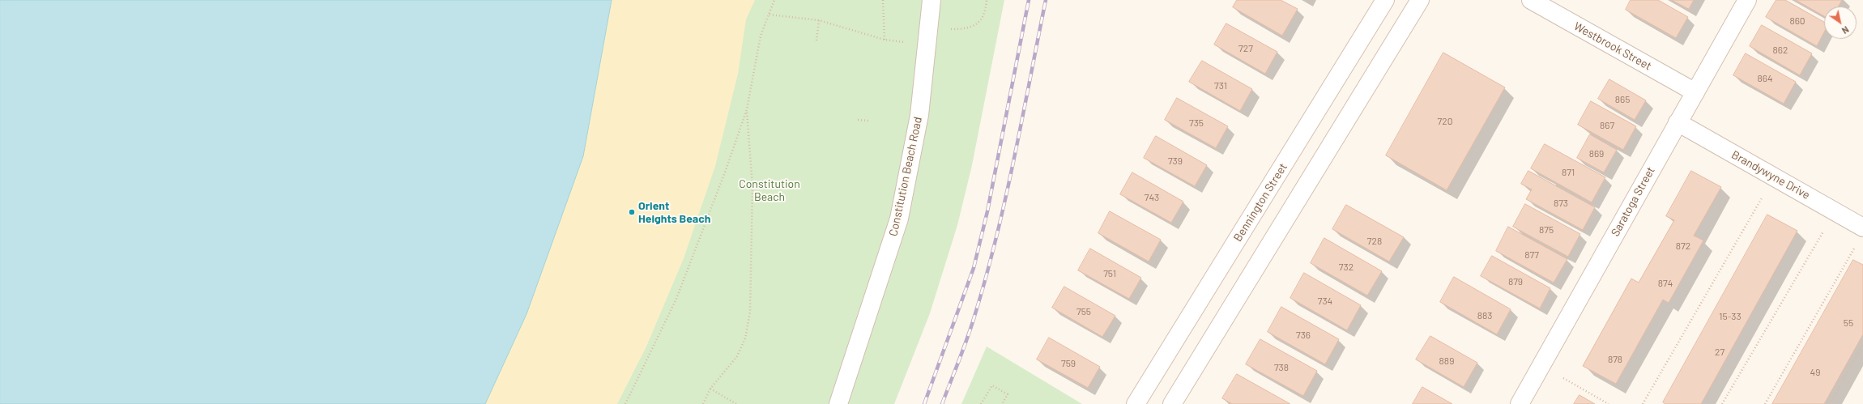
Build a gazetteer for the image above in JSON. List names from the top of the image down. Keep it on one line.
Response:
{"streets":{"main road":["Westbrook Street","Brandywyne Drive","Constitution Beach Road","Saratoga Street","Bennington Street"]},"crossings":[["Westbrook Street","Saratoga Street"],["Brandywyne Drive","Saratoga Street"]],"parks":["Constitution Beach"],"places":["Orient Heights Beach"],"house_numbers":["860","727","862","864","731","865","720","735","867","869","739","871","743","873","875","728","872","877","732","751","879","874","734","755","883","15-33","55","736","27","878","889","759","738","49"],"north":"bottom right"}
